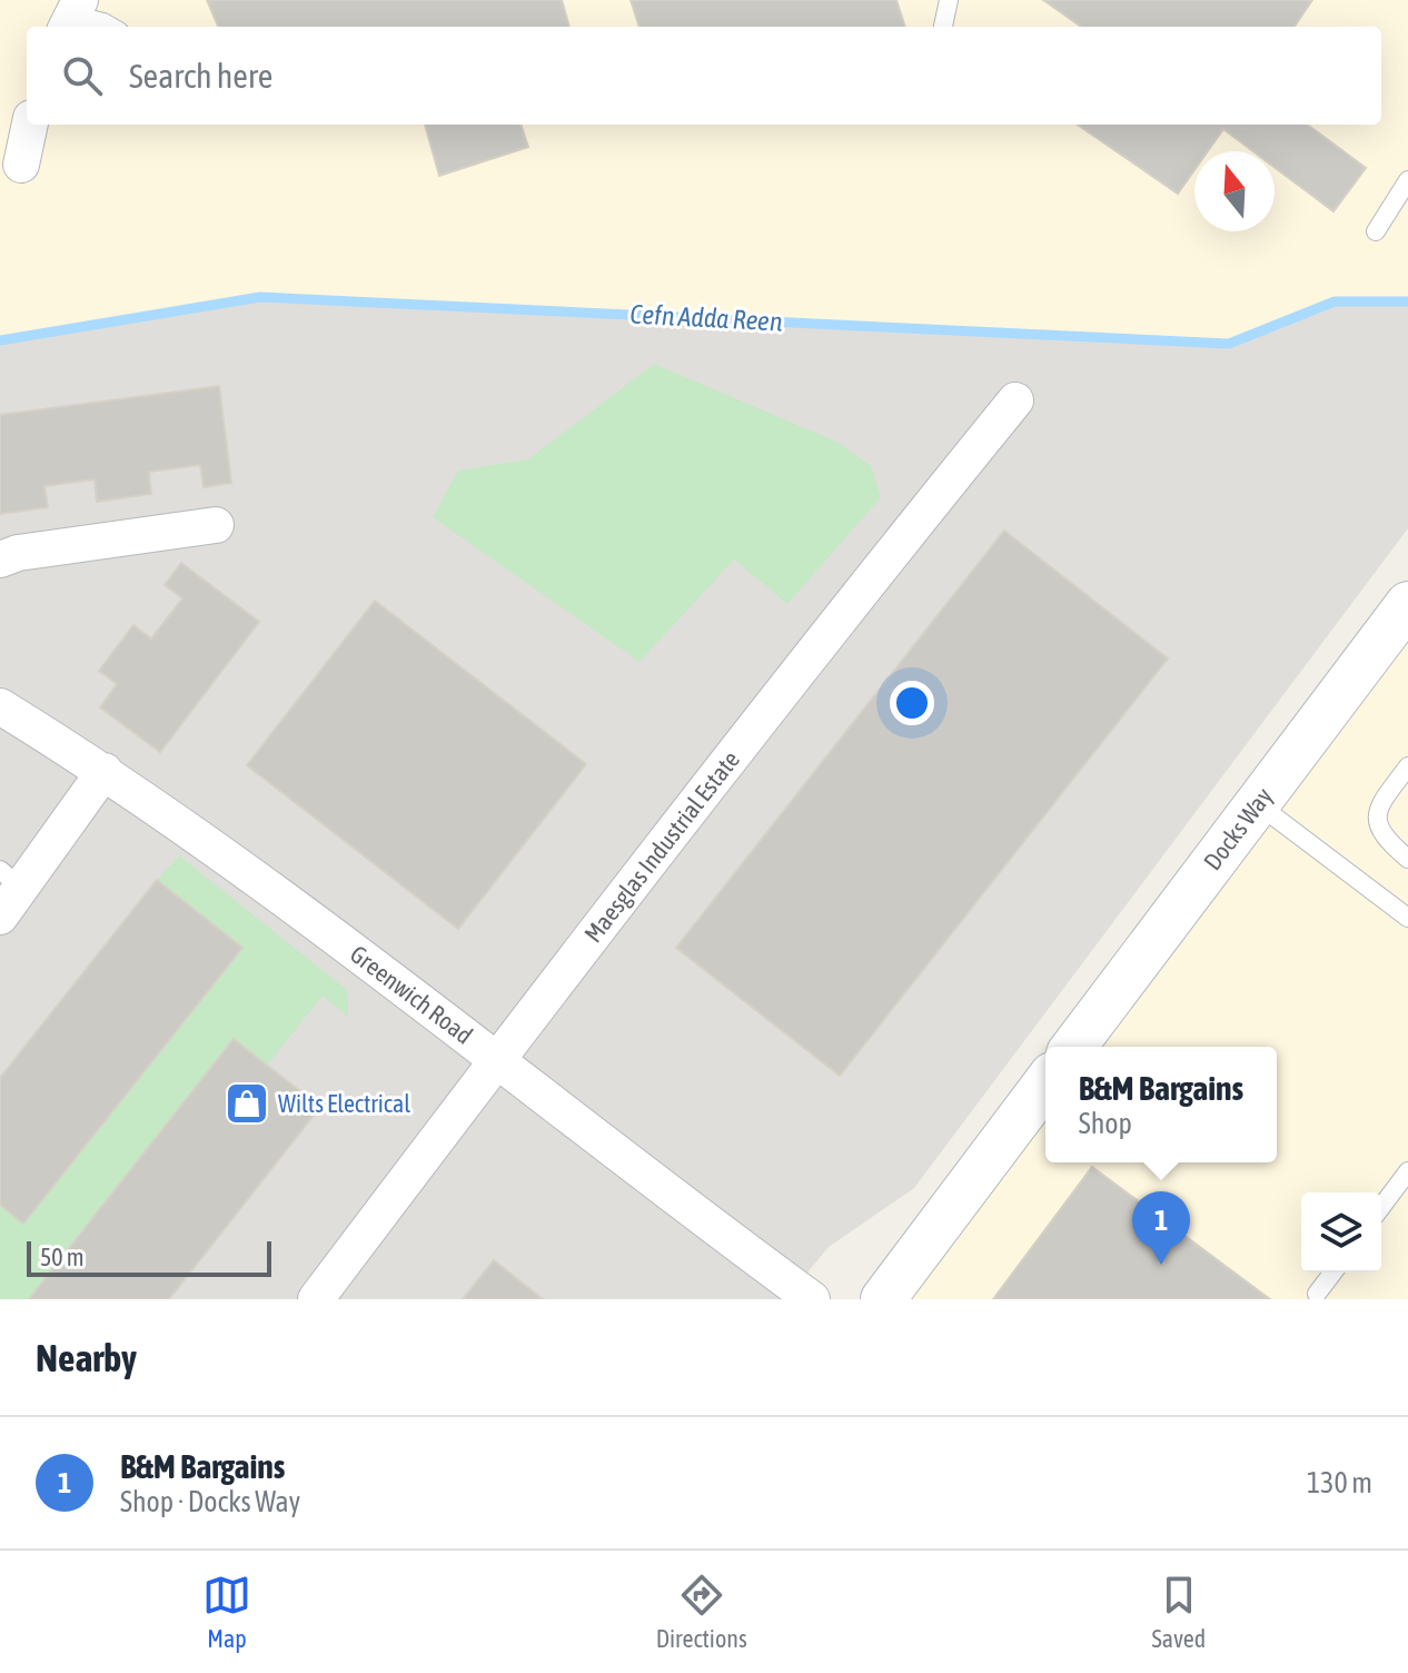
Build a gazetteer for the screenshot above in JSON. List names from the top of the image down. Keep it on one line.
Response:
{"streets":{"street":["Docks Way","Maesglas Industrial Estate","Greenwich Road"]},"crossings":[["Maesglas Industrial Estate","Greenwich Road"]],"water":["Cefn Adda Reen"],"places":{"shop":["Wilts Electrical"]},"scale_bar":"50 m","north":"top","page":{"search":"Search here","popup":["B&M Bargains","Shop"],"pins":"1","scale":"50 m","heading":"Nearby","list":[{"mark":"1","name":"B&M Bargains","note":"Shop · Docks Way","value":"130 m"}],"nav":["Map","Directions","Saved"]}}
